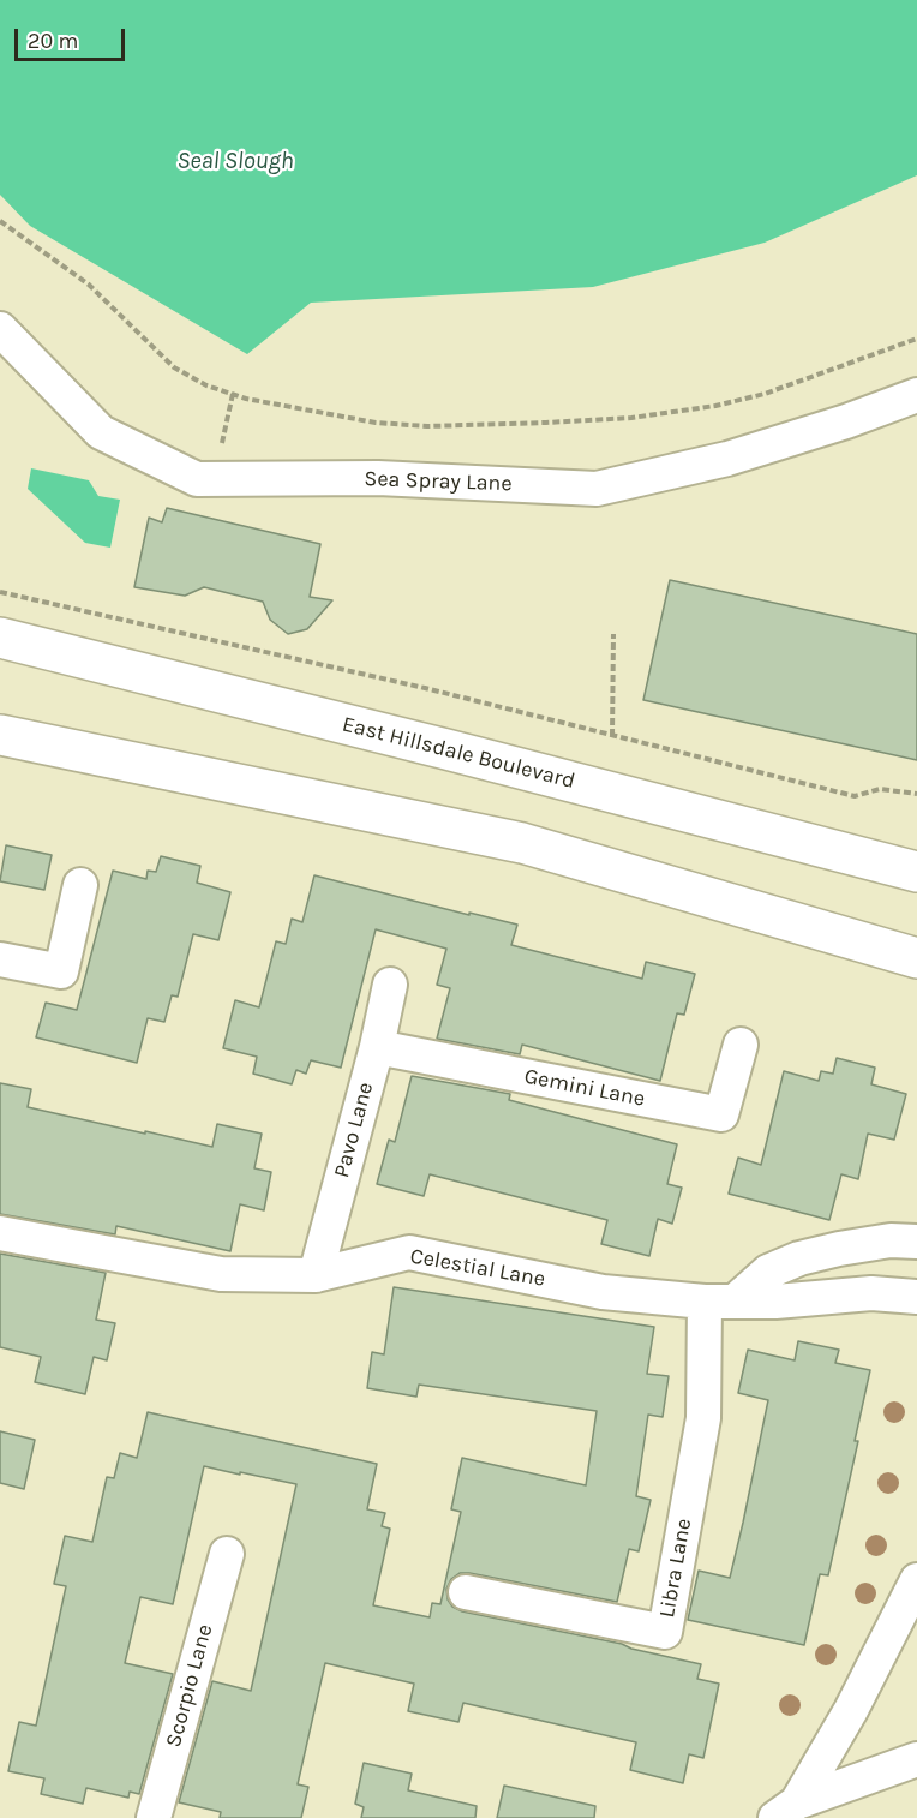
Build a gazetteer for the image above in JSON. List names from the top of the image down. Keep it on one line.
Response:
{"streets":{"main road":["East Hillsdale Boulevard"],"street":["Sea Spray Lane","Gemini Lane","Pavo Lane","Celestial Lane","Libra Lane","Scorpio Lane"]},"crossings":[["Gemini Lane","Pavo Lane"],["Pavo Lane","Celestial Lane"],["Celestial Lane","Libra Lane"]],"water":["Seal Slough"],"scale_bar":"20 m"}
